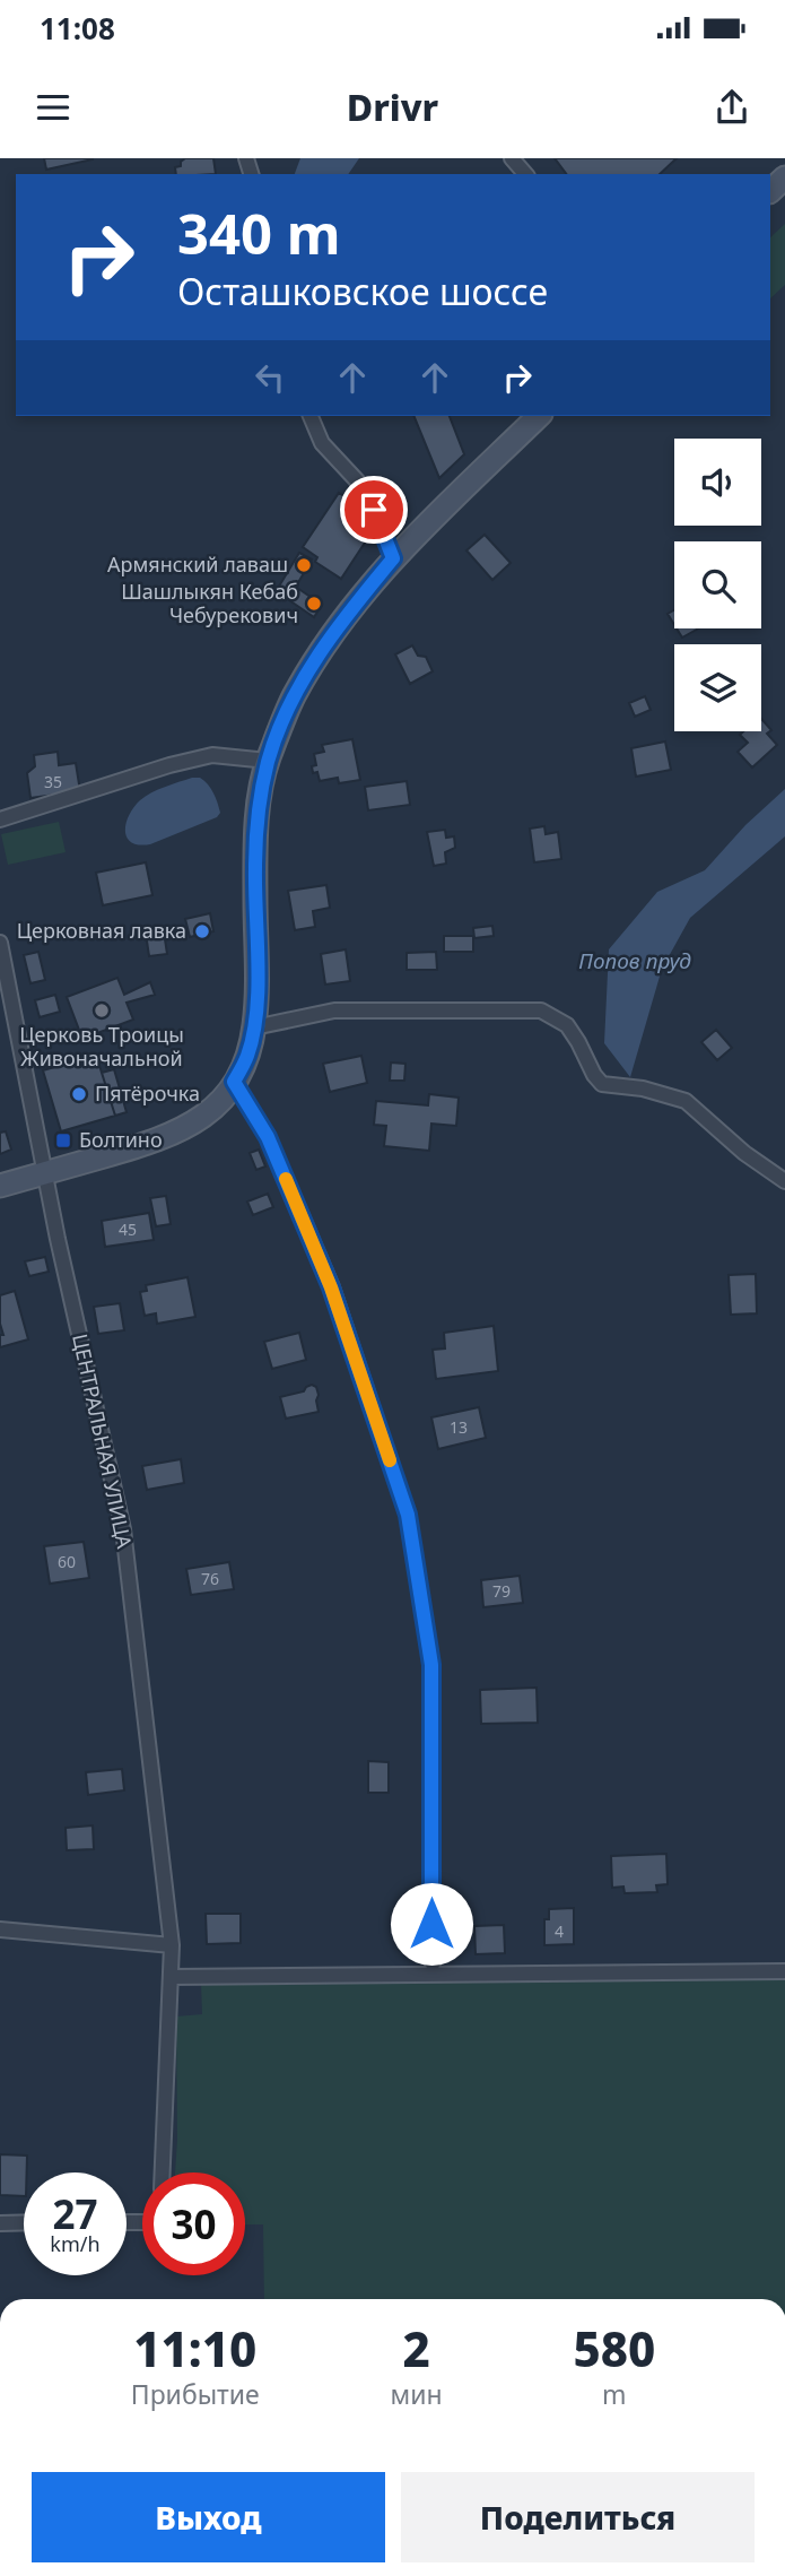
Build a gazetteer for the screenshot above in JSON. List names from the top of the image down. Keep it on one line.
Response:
{"streets":{"street":["ЦЕНТРАЛЬНАЯ УЛИЦА"]},"water":["Попов пруд"],"places":{"other":["Армянский лаваш","Шашлыкян Кебаб Чебурекович","Церковная лавка","Церковь Троицы Живоначальной","Пятёрочка"],"transit":["Болтино"]},"house_numbers":["35","45","13","60","76","79","4"],"page":{"status":"11:08","header":"Drivr","turn":["340 m","Осташковское шоссе"],"speed":"27 km/h","limit":"30","eta":["11:10","Прибытие","2","мин","580","m"],"buttons":["Выход","Поделиться"]}}
